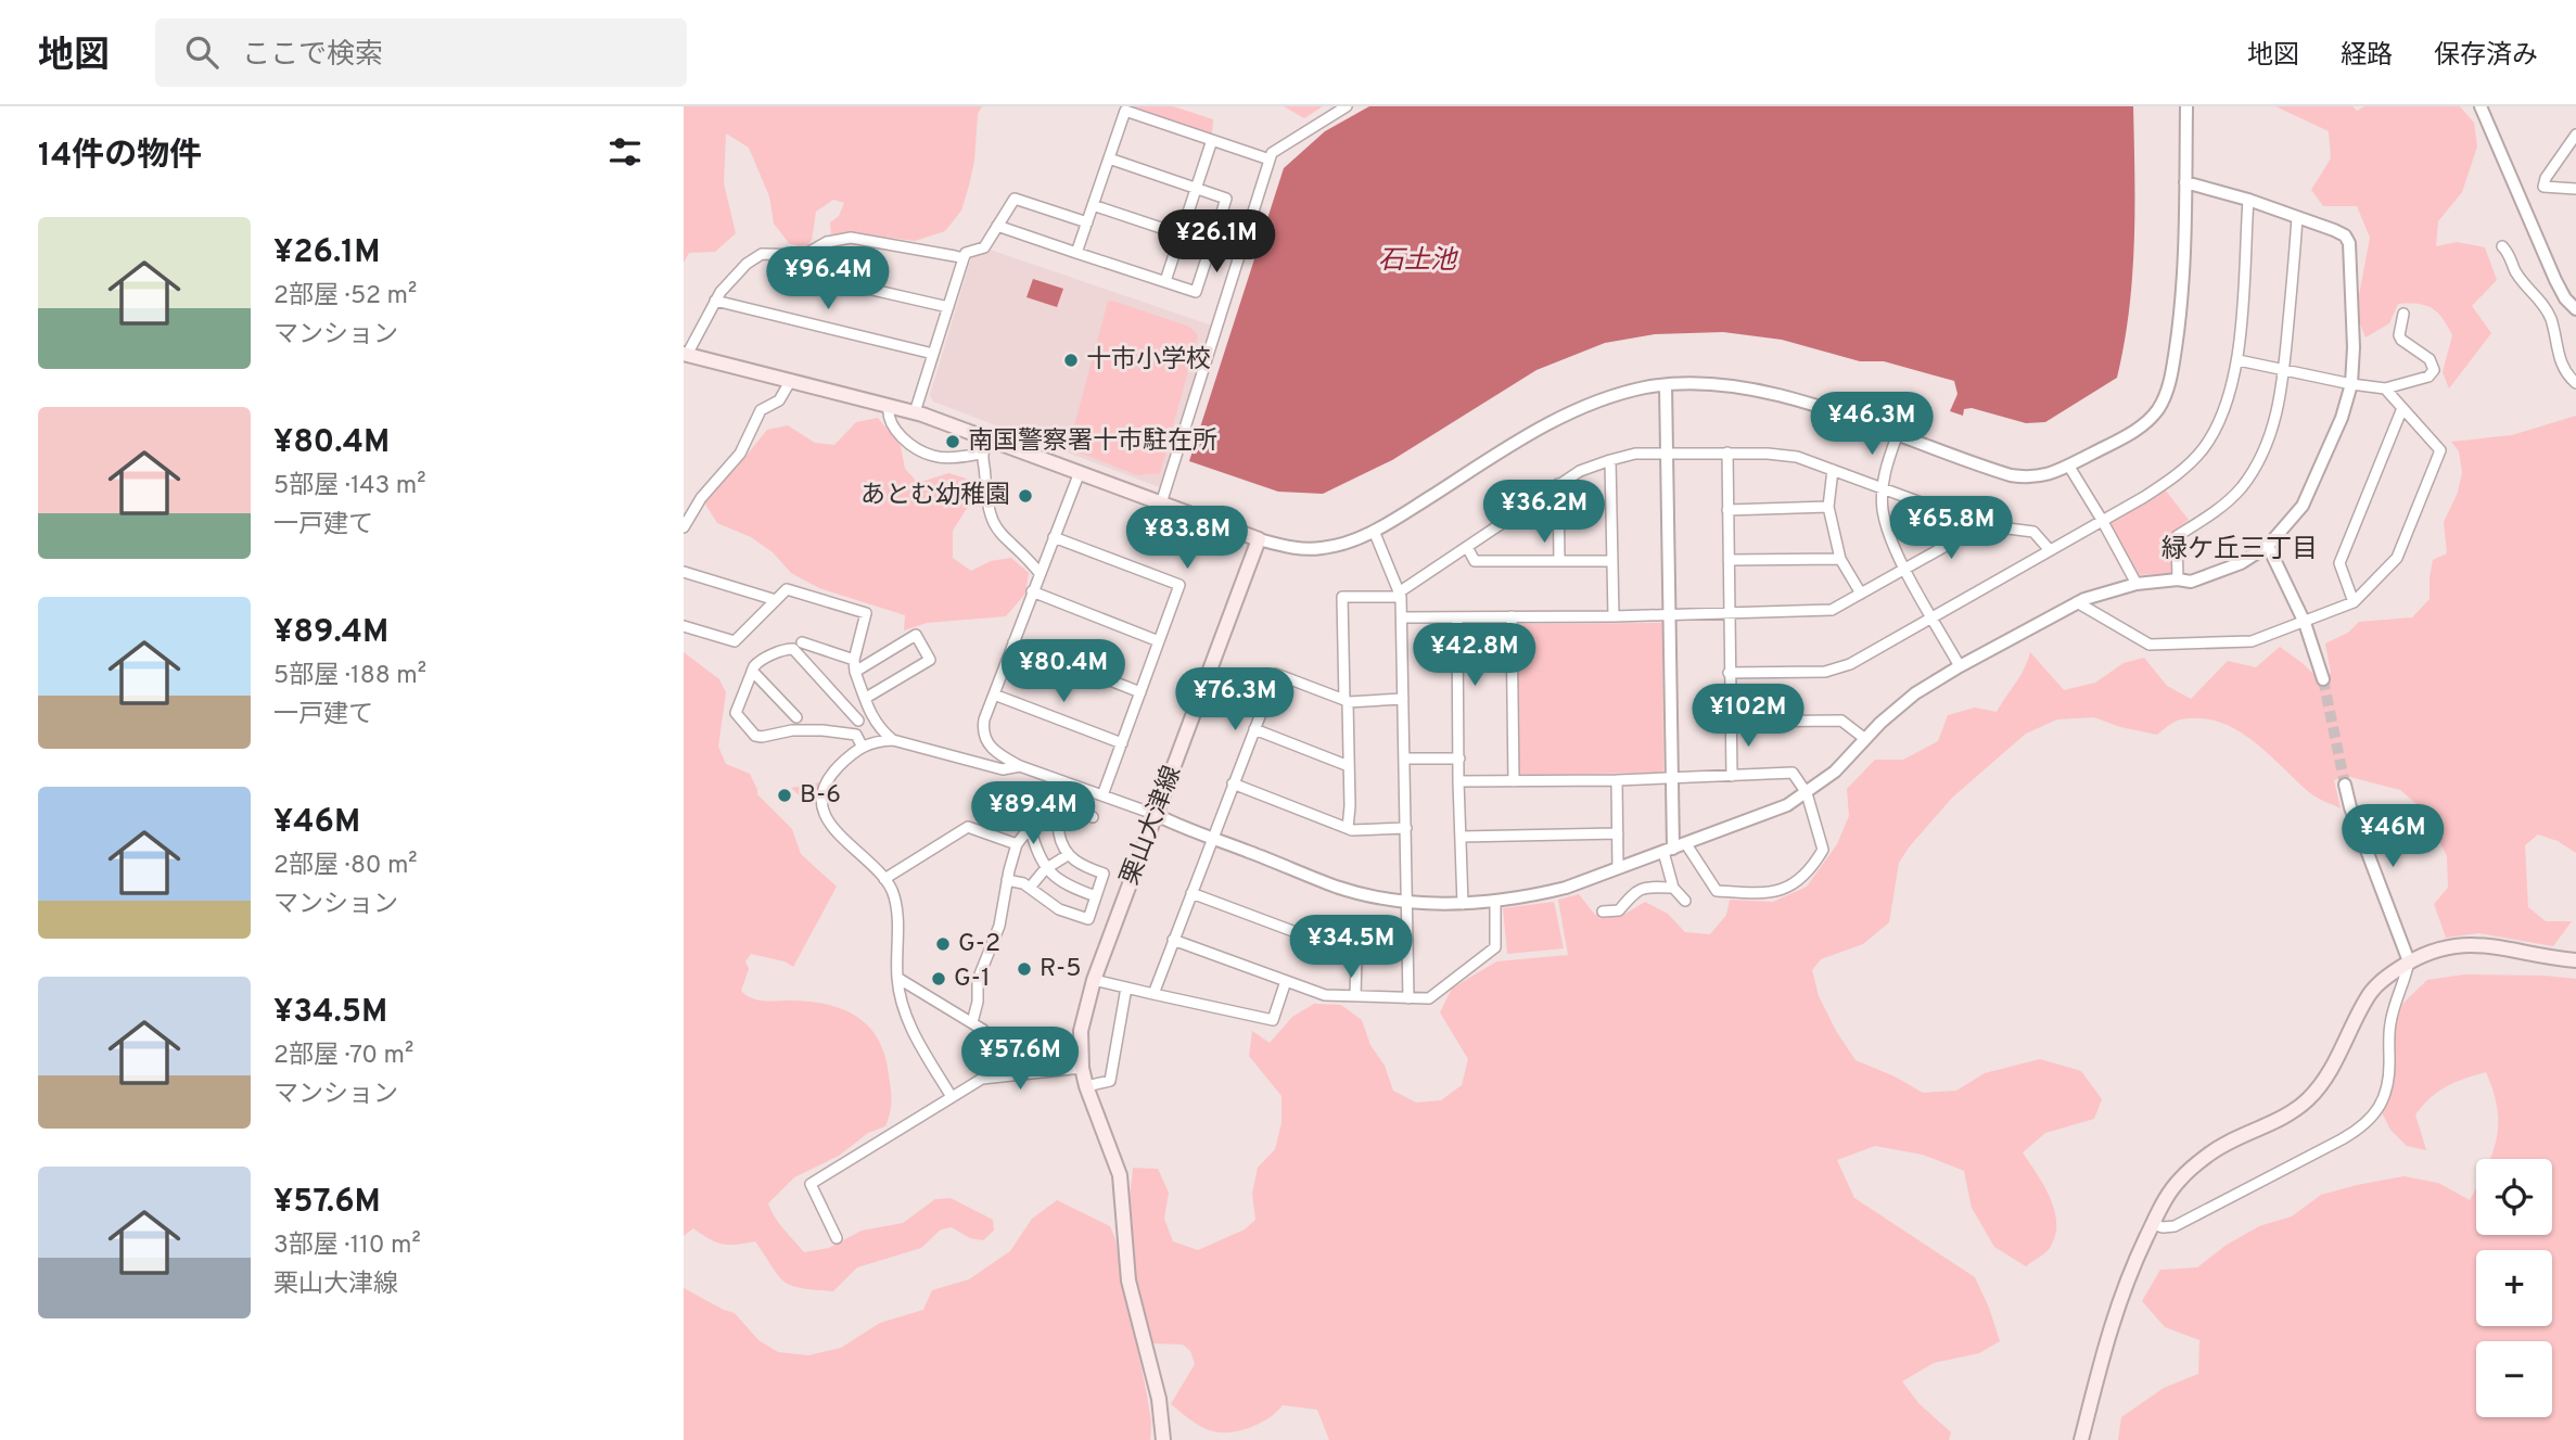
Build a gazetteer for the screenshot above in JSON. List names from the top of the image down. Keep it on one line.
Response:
{"streets":{"main road":["栗山大津線"]},"districts":["緑ケ丘三丁目"],"water":["石土池"],"places":["十市小学校","南国警察署十市駐在所","あとむ幼稚園","B-6","G-2","R-5","G-1"],"page":{"header":"地図","search":"ここで検索","nav":["地図","経路","保存済み"],"heading":"14件の物件","list":[{"name":"¥26.1M","note":"2部屋 · 52 m² · マンション"},{"name":"¥80.4M","note":"5部屋 · 143 m² · 一戸建て"},{"name":"¥89.4M","note":"5部屋 · 188 m² · 一戸建て"},{"name":"¥46M","note":"2部屋 · 80 m² · マンション"},{"name":"¥34.5M","note":"2部屋 · 70 m² · マンション"},{"name":"¥57.6M","note":"3部屋 · 110 m² · 栗山大津線"}],"price":["¥26.1M","¥96.4M","¥46.3M","¥36.2M","¥65.8M","¥83.8M","¥42.8M","¥80.4M","¥76.3M","¥102M","¥89.4M","¥46M","¥34.5M","¥57.6M"],"map_buttons":["+","−"]}}
